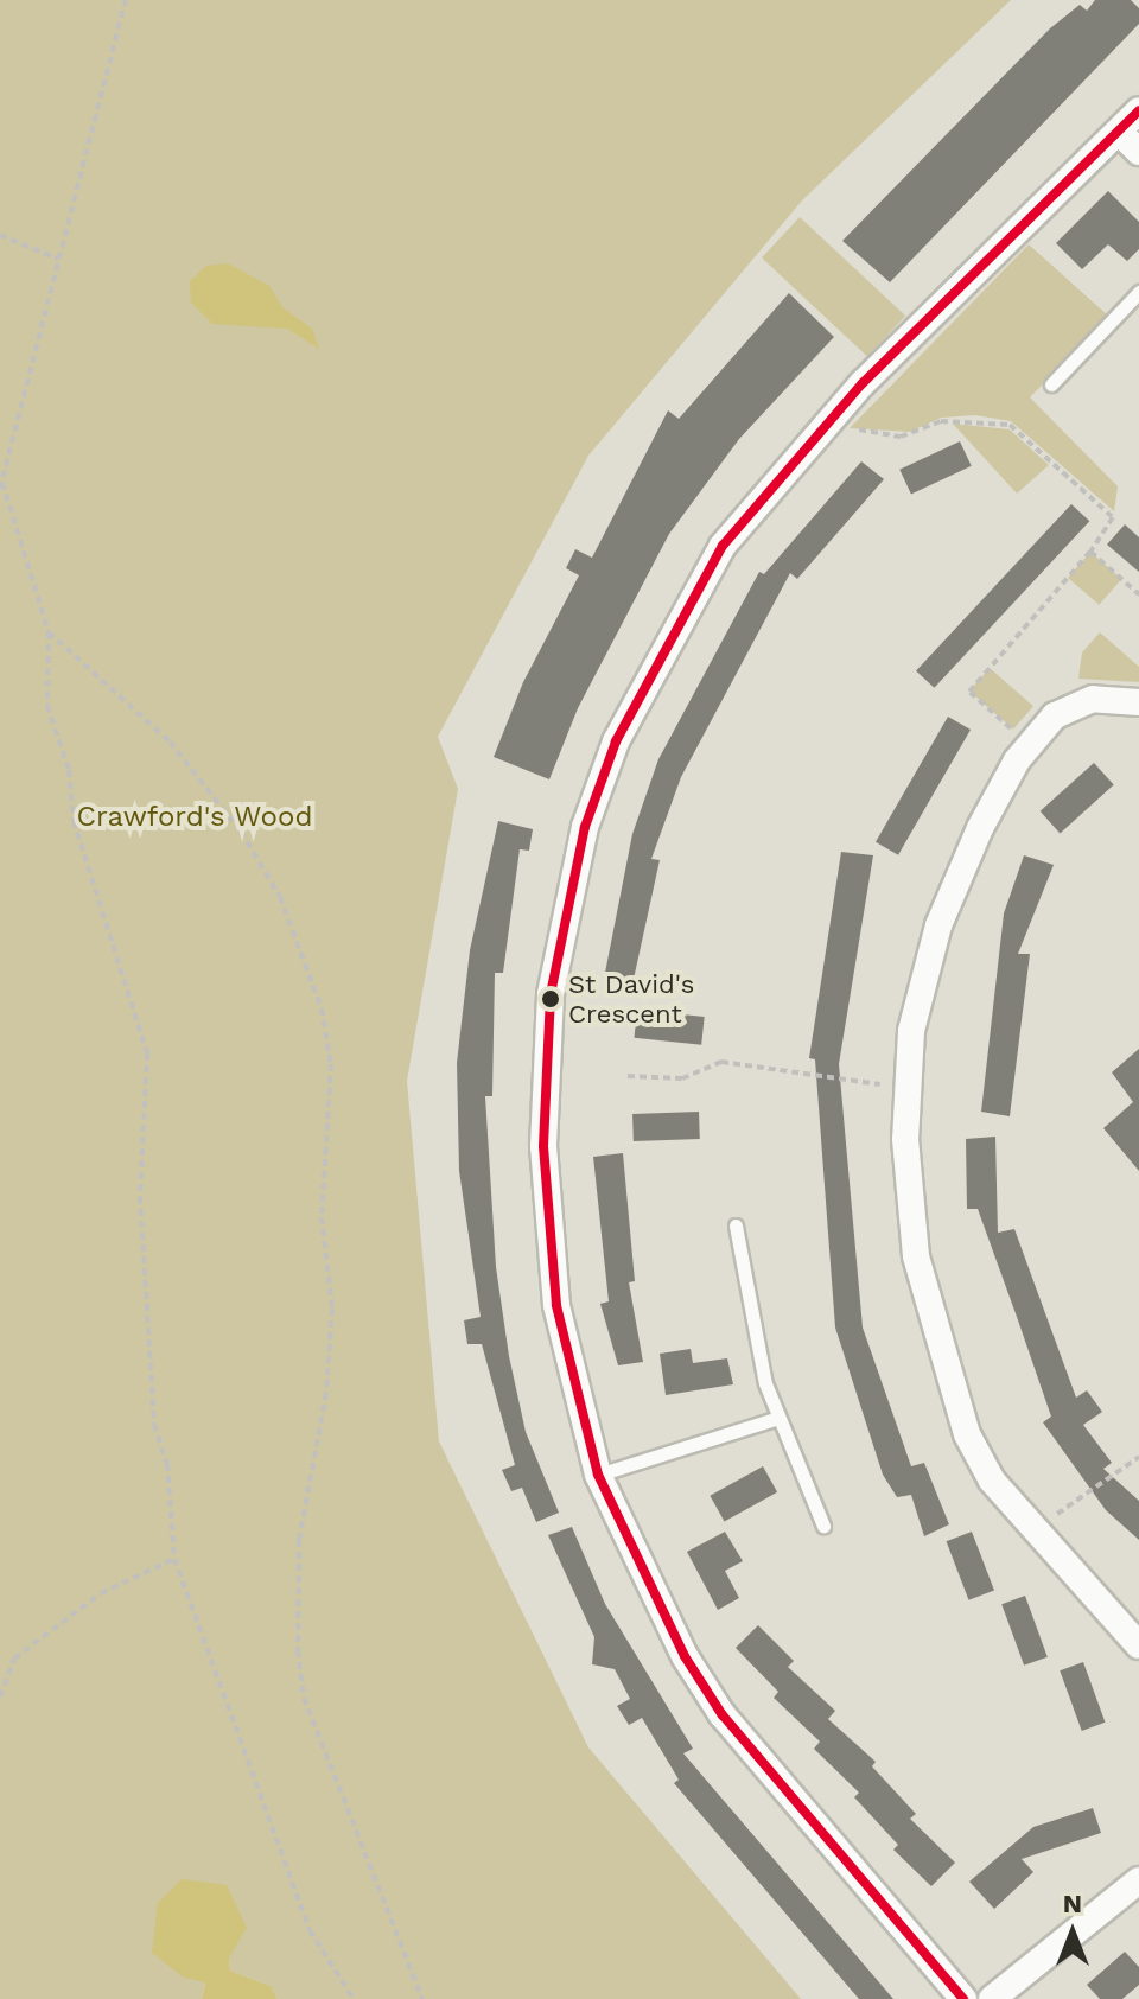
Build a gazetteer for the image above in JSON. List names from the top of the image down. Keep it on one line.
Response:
{"parks":["Crawford's Wood"],"places":["St David's Crescent"],"north":"top"}
